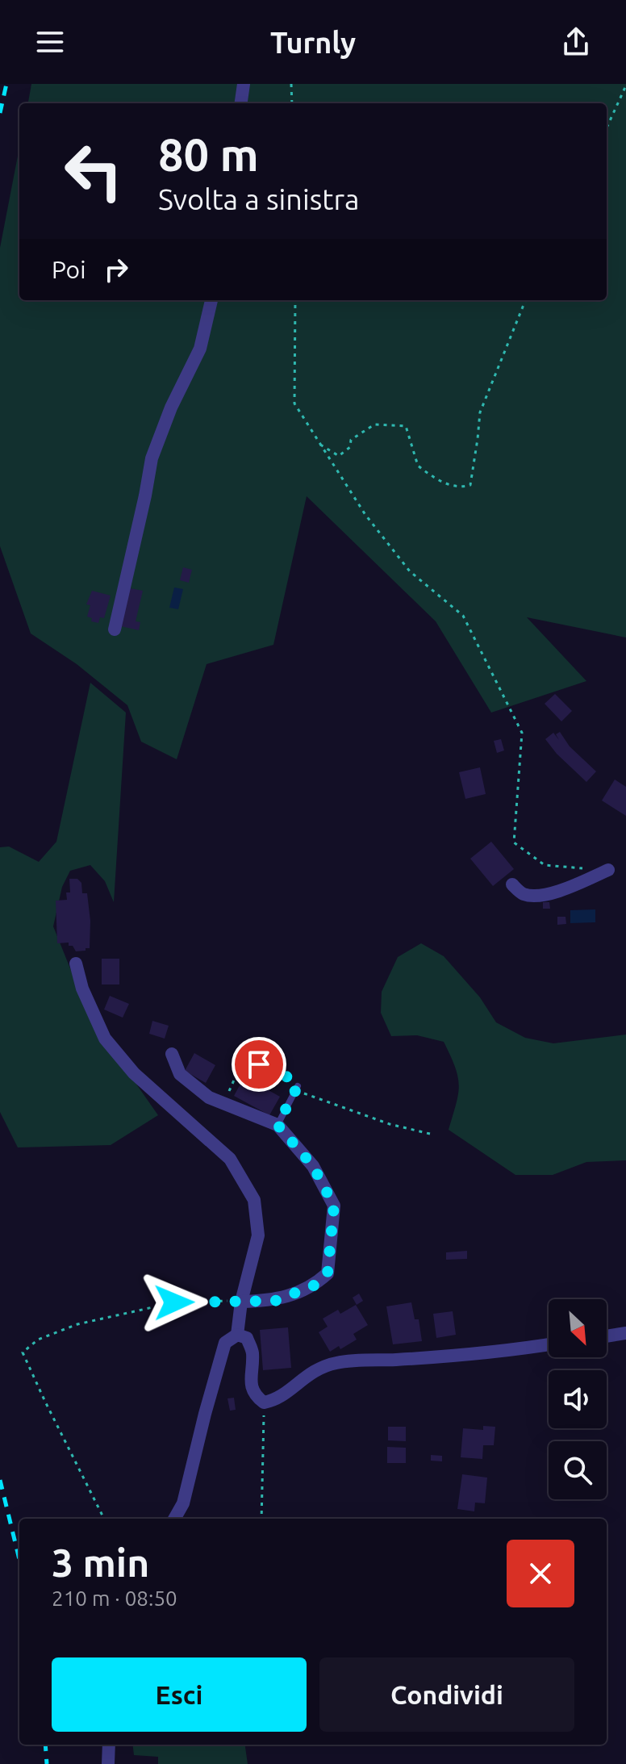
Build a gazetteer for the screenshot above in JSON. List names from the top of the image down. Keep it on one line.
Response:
{"north":"bottom right","page":{"header":"Turnly","turn":["80 m","Svolta a sinistra"],"then":"Poi","heading":["3 min","210 m · 08:50"],"buttons":["Esci","Condividi"]}}
